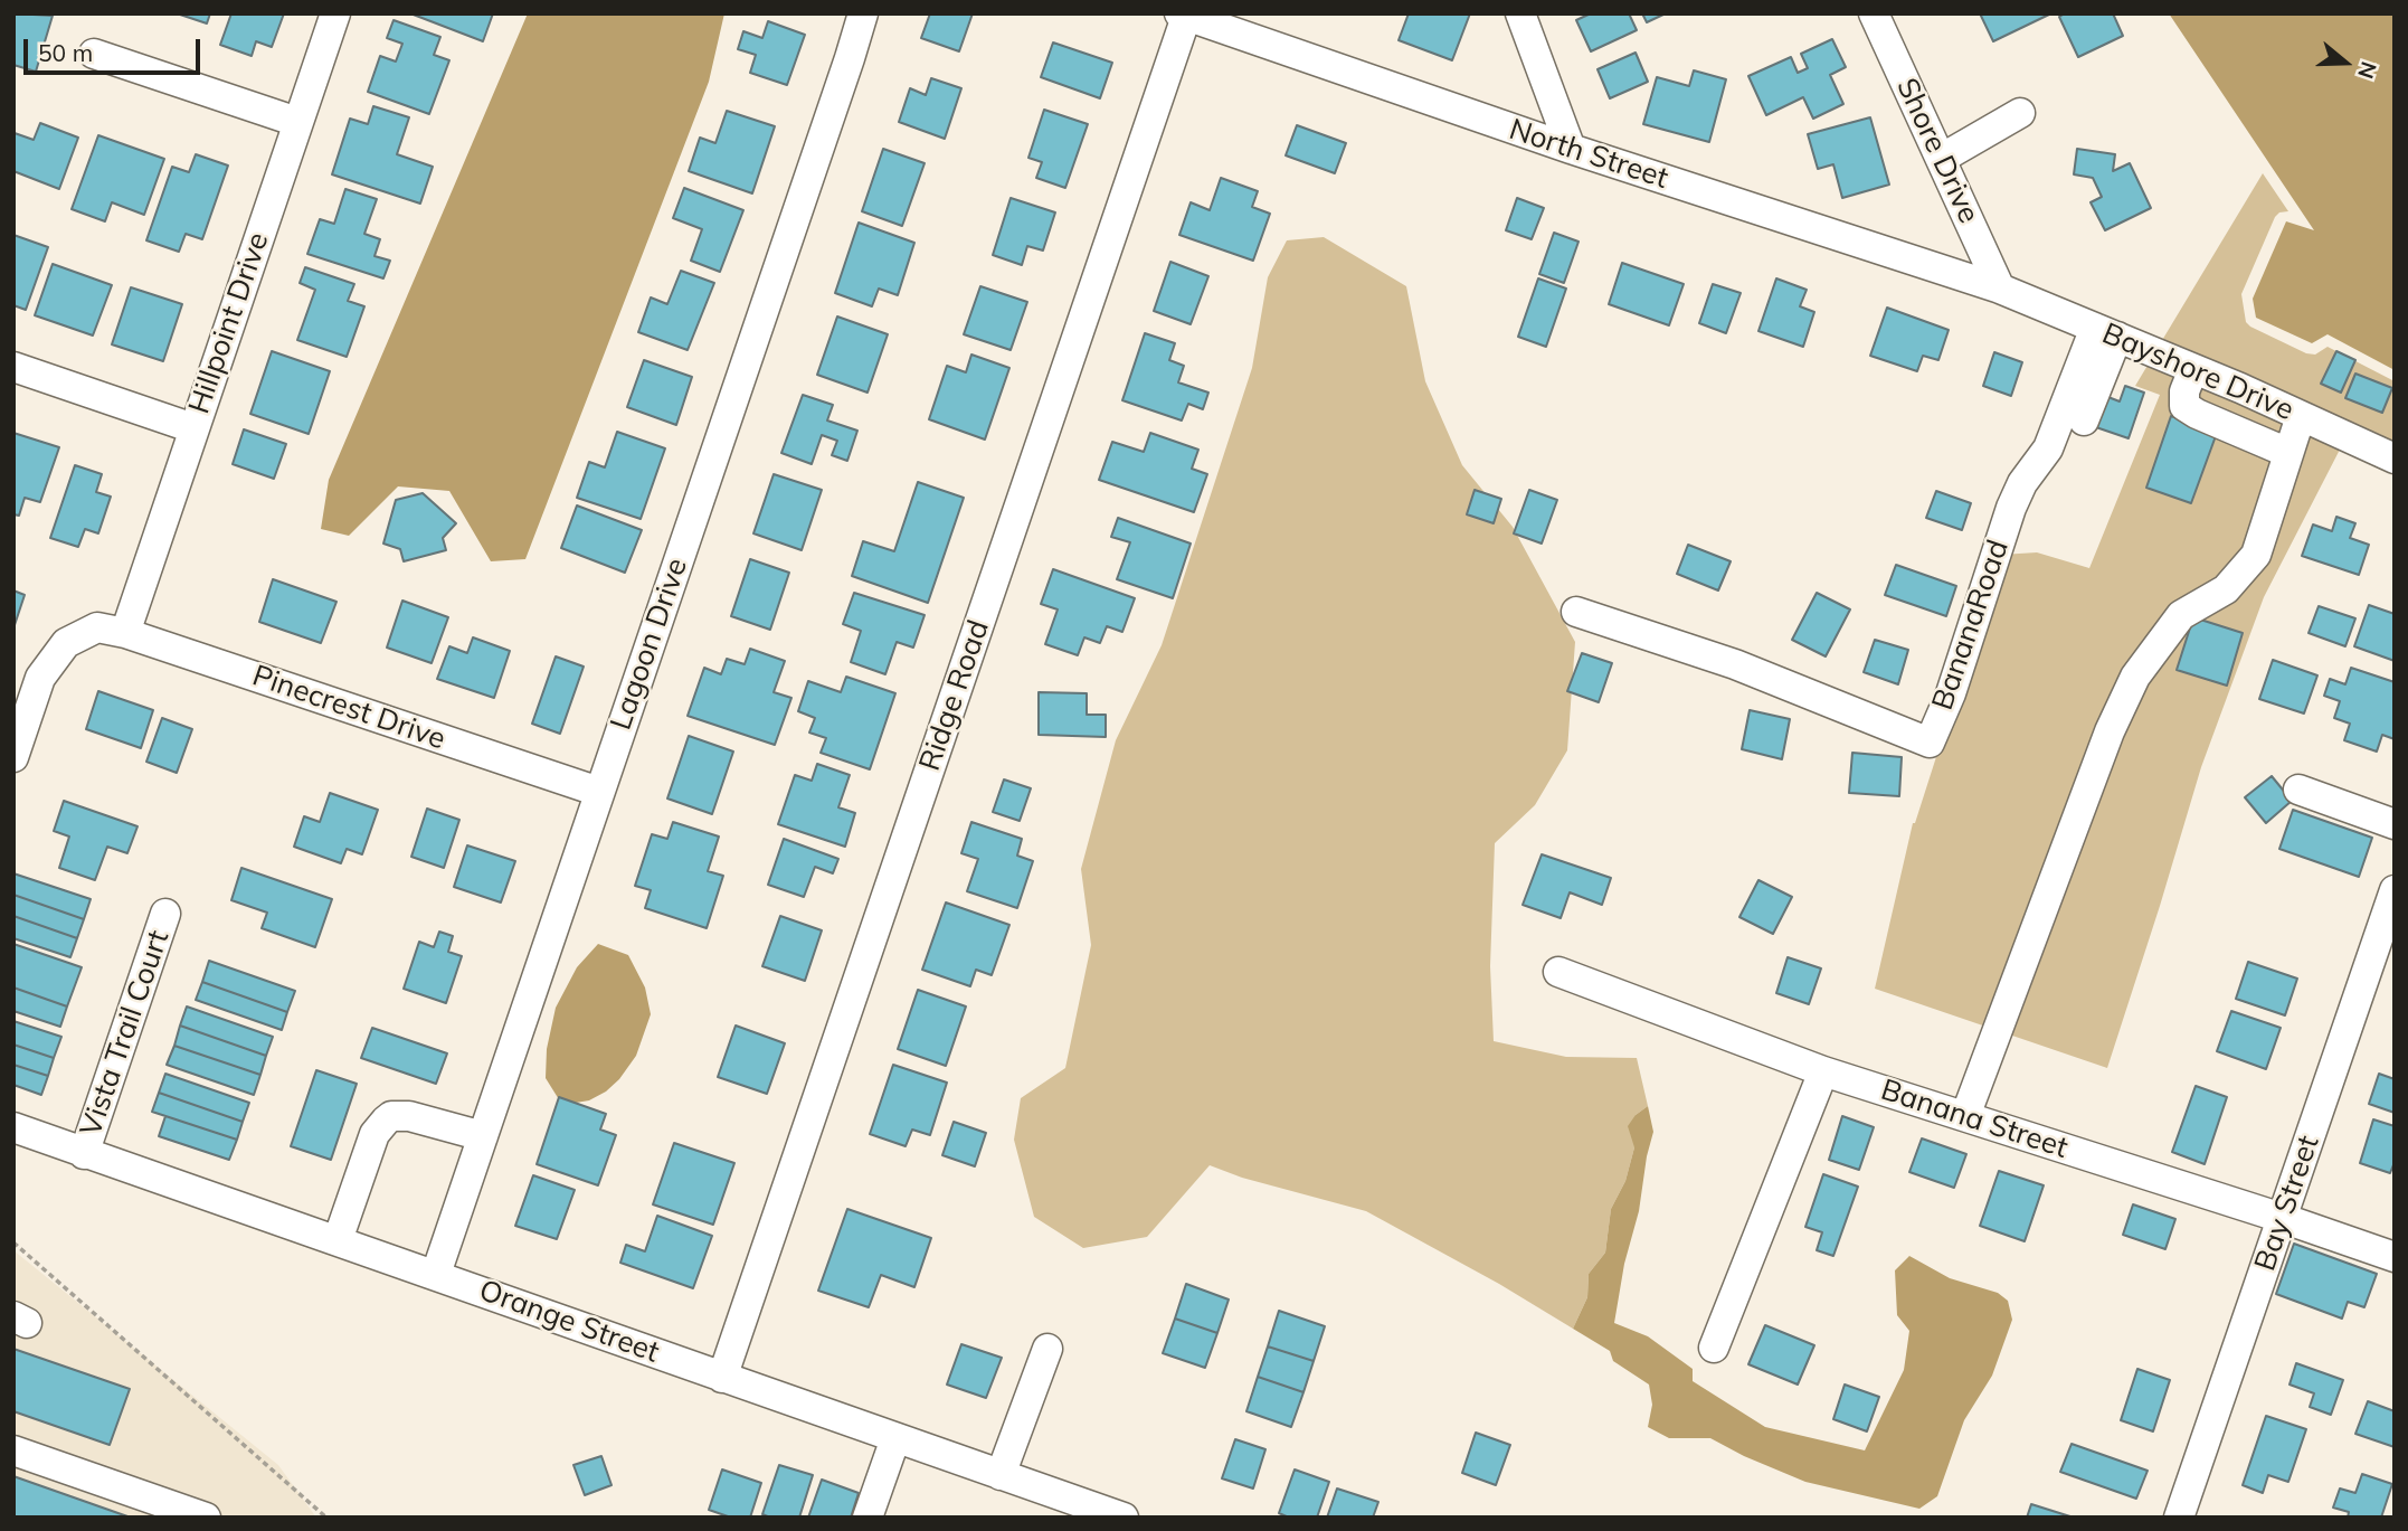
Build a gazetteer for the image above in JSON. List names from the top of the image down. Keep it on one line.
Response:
{"streets":{"street":["Shore Drive","North Street","Hillpoint Drive","Bayshore Drive","BananaRoad","Lagoon Drive","Ridge Road","Pinecrest Drive","Vista Trail Court","Banana Street","Bay Street","Orange Street"]},"crossings":[["Shore Drive","North Street"],["Shore Drive","Bayshore Drive"],["North Street","Bayshore Drive"],["North Street","Ridge Road"],["Hillpoint Drive","Pinecrest Drive"],["Bayshore Drive","BananaRoad"],["Lagoon Drive","Pinecrest Drive"],["Lagoon Drive","Orange Street"],["Ridge Road","Orange Street"],["Vista Trail Court","Orange Street"],["Banana Street","Bay Street"]],"scale_bar":"50 m","north":"right"}
